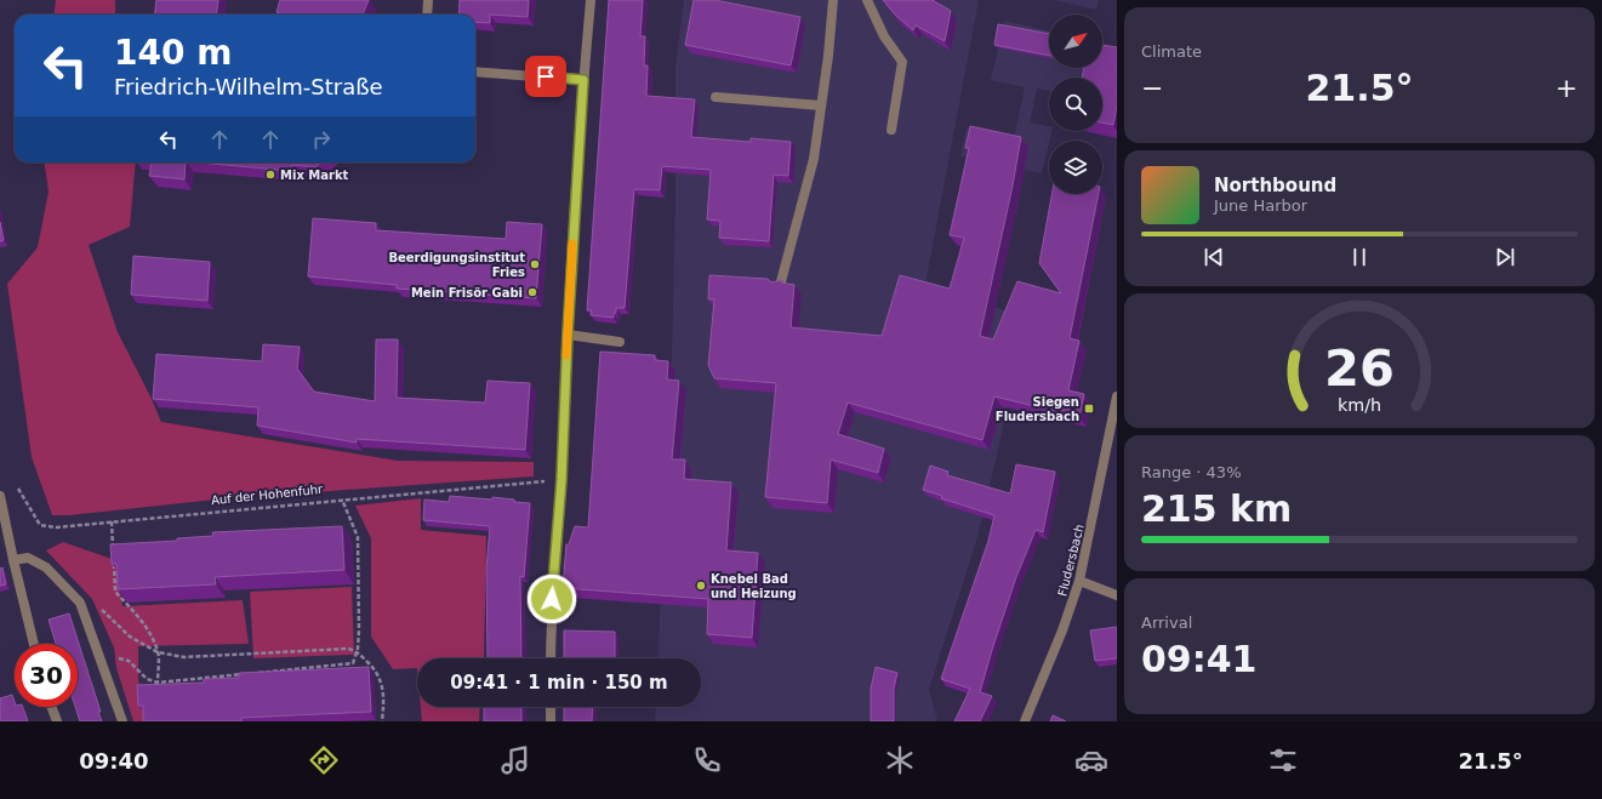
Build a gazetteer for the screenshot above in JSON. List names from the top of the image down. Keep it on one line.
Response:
{"streets":{"street":["Fludersbach"],"path":["Auf der Hohenfuhr"]},"places":{"other":["Mix Markt","Beerdigungsinstitut Fries","Mein Frisör Gabi","Knebel Bad und Heizung"],"transit":["Siegen Fludersbach"]},"north":"top right","page":{"tile":["Climate",["Range · 43%","215 km"],["Arrival","09:41"]],"turn":["140 m","Friedrich-Wilhelm-Straße"],"heat":["−","21.5°","+"],"song":["Northbound","June Harbor"],"limit":"30","trip":"09:41 · 1 min · 150 m","tabs":["09:40","21.5°"],"gauge":["26","km/h"]}}
